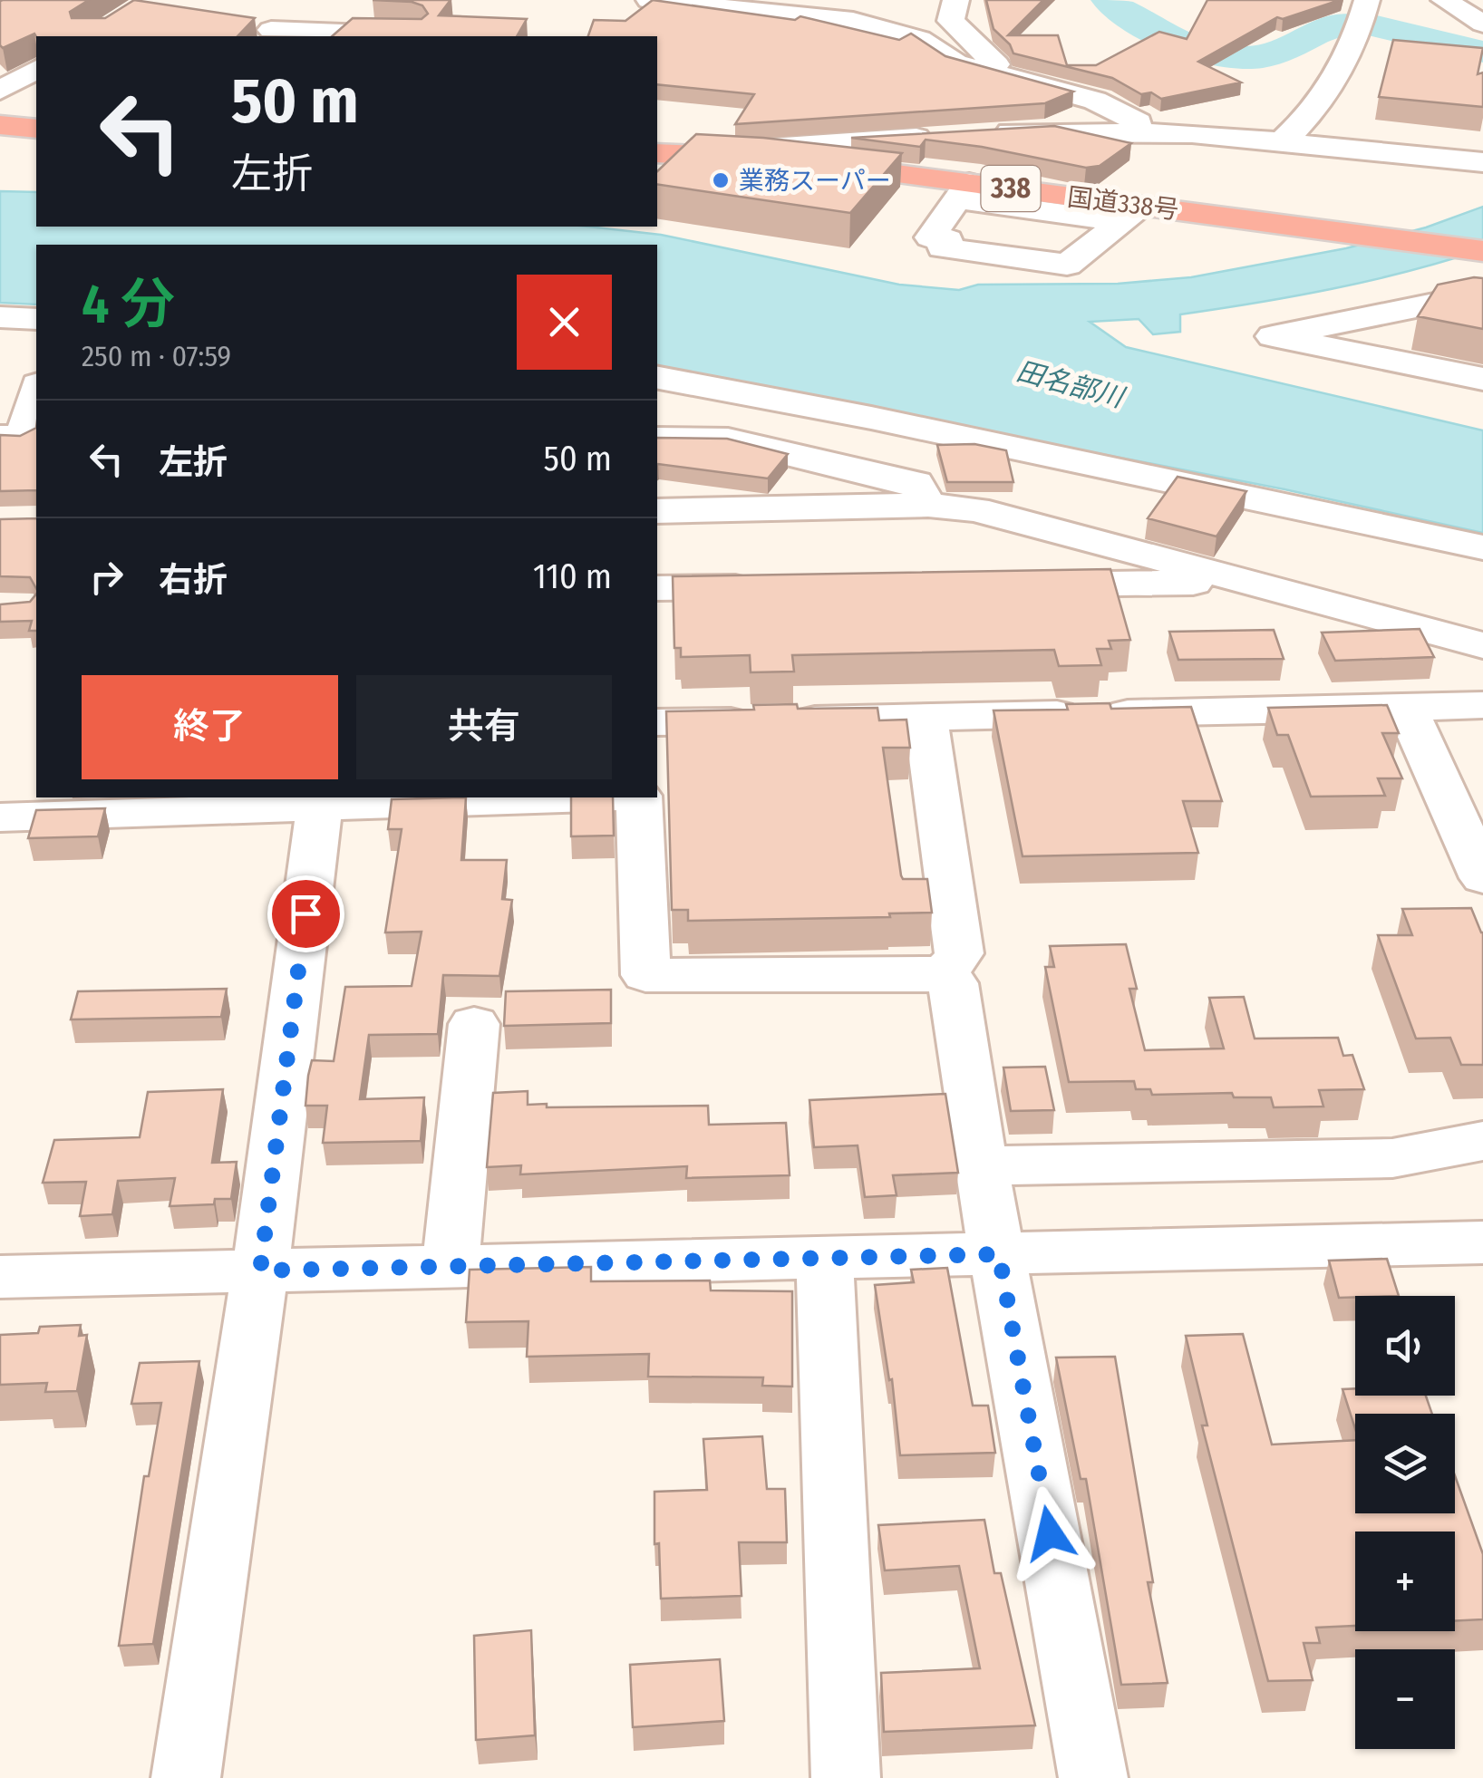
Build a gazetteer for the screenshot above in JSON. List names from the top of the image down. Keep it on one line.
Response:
{"streets":{"highway":["338","国道338号"]},"water":["田名部川"],"places":["業務スーパー"],"page":{"turn":["50 m","左折"],"heading":["4 分","250 m · 07:59"],"list":[{"name":"左折","value":"50 m"},{"name":"右折","value":"110 m"}],"buttons":["終了","共有"],"map_buttons":["+","−"]}}
